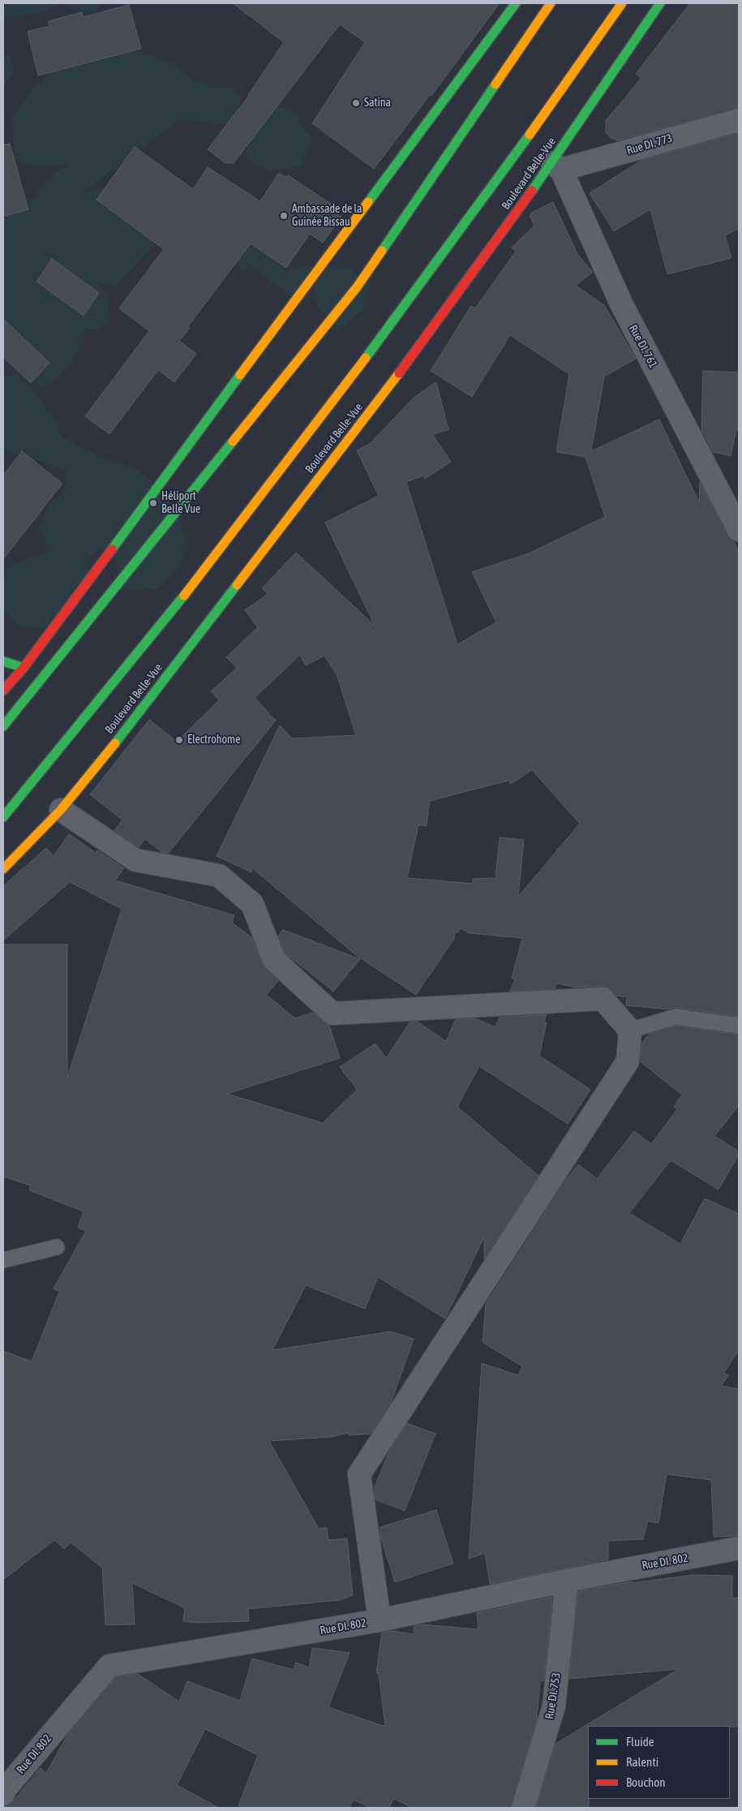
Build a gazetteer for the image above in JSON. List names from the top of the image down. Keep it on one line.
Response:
{"streets":{"street":["Rue DI. 773","Boulevard Belle-Vue","Rue DI. 761","Rue DI. 802","Rue DI. 753"]},"crossings":[["Rue DI. 773","Boulevard Belle-Vue"],["Rue DI. 773","Rue DI. 761"],["Boulevard Belle-Vue","Rue DI. 761"],["Rue DI. 802","Rue DI. 753"]],"places":["Satina","Ambassade de la Guinée Bissau","Héliport Belle Vue","Electrohome"],"legend":["Fluide","Ralenti","Bouchon"]}
